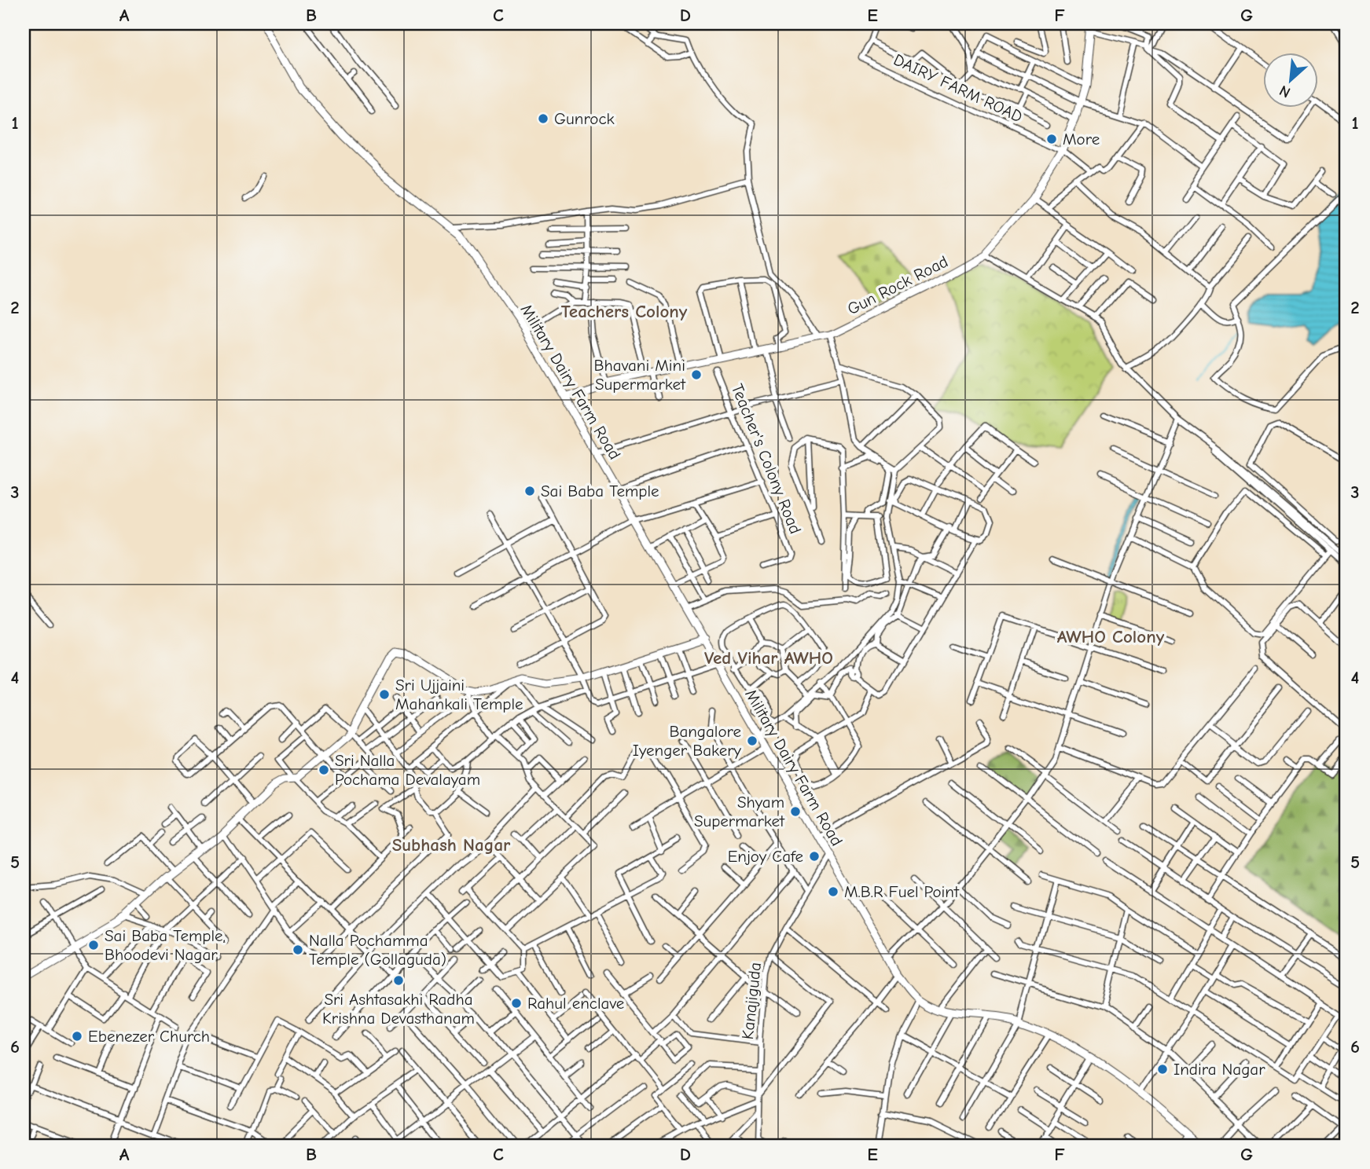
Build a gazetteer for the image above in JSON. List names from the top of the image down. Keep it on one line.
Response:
{"streets":{"main road":["Gun Rock Road","Military Dairy Farm Road"],"street":["DAIRY FARM ROAD","Teacher's Colony Road","Kanajiguda"]},"crossings":[["DAIRY FARM ROAD","Gun Rock Road"],["Gun Rock Road","Military Dairy Farm Road"],["Military Dairy Farm Road","Kanajiguda"]],"districts":["Teachers Colony","AWHO Colony","Ved Vihar AWHO","Subhash Nagar"],"places":["Gunrock","More","Bhavani Mini Supermarket","Sai Baba Temple","Sri Ujjaini Mahankali Temple","Bangalore Iyenger Bakery","Sri Nalla Pochama Devalayam","Shyam Supermarket","Enjoy Cafe","M.B.R Fuel Point","Sai Baba Temple, Bhoodevi Nagar","Nalla Pochamma Temple (Gollaguda)","Sri Ashtasakhi Radha Krishna Devasthanam","Rahul enclave","Ebenezer Church","Indira Nagar"],"north":"bottom left","grid":{"columns":["A","B","C","D","E","F","G"],"rows":["1","2","3","4","5","6"]}}
